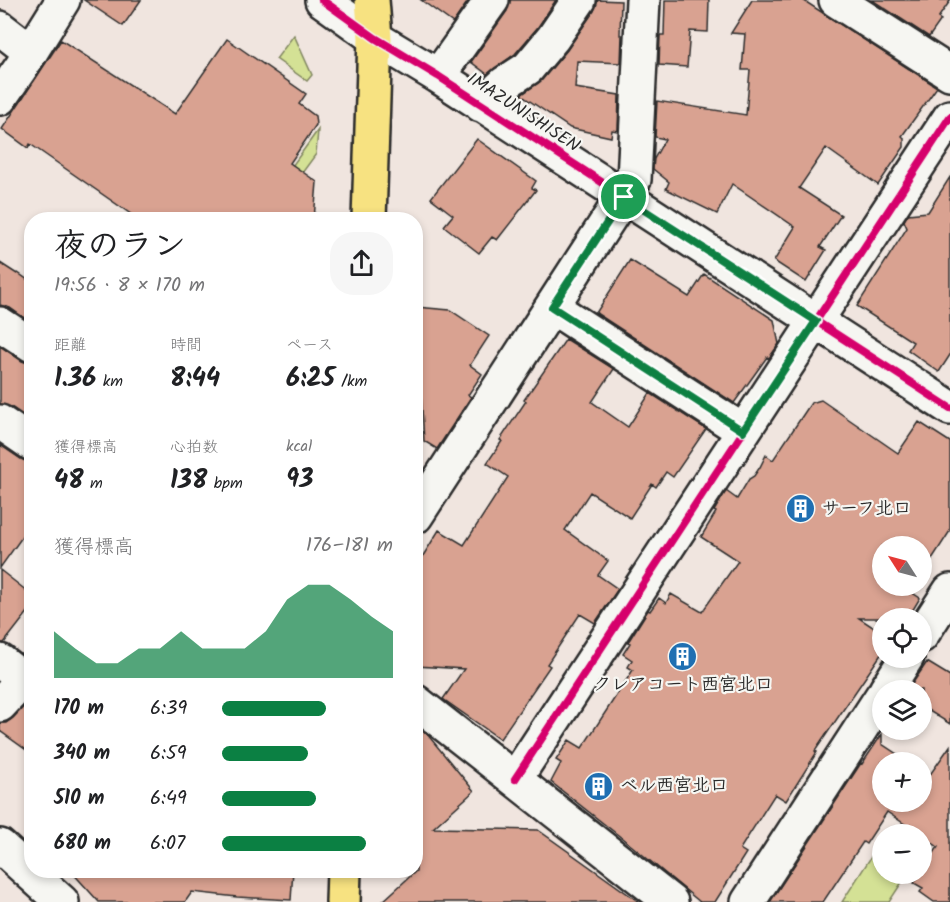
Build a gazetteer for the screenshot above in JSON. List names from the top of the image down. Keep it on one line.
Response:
{"streets":{"street":["IMAZUNISHISEN"]},"places":{"building":["サーフ北口","クレアコート西宮北口","ベル西宮北口"]},"north":"top left","page":{"heading":["夜のラン","19:56 · 8 × 170 m"],"stats":[["距離","1.36 km"],["時間","8:44"],["ペース","6:25 /km"],["獲得標高","48 m"],["心拍数","138 bpm"],["kcal","93"]],"chart":["獲得標高","176–181 m"],"map_buttons":["+","−"],"list":[{"name":"170 m","note":"6:39"},{"name":"340 m","note":"6:59"},{"name":"510 m","note":"6:49"},{"name":"680 m","note":"6:07"}]}}
